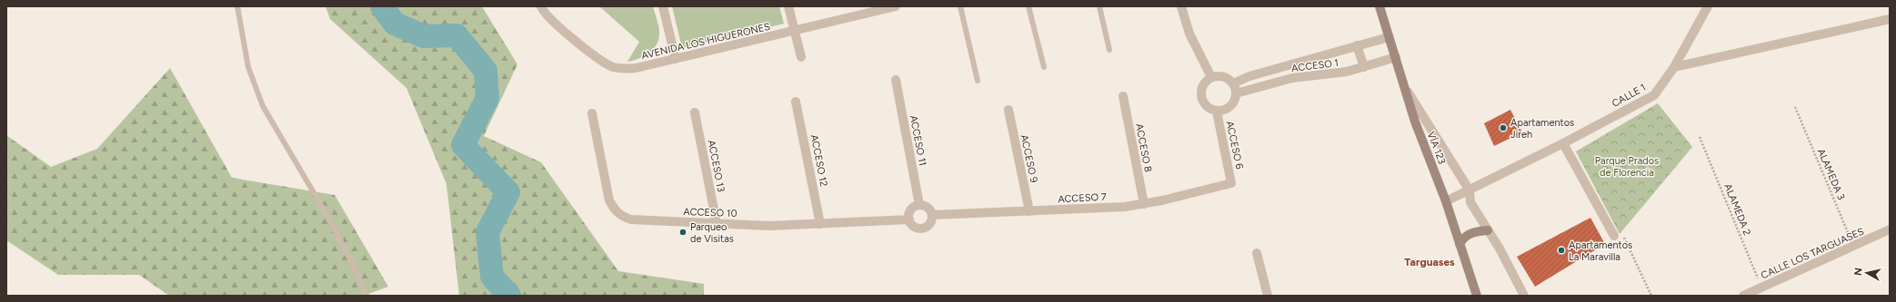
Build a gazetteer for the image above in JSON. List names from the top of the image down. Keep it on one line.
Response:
{"streets":{"main road":["VÍA 123"],"street":["AVENIDA LOS HIGUERONES","ACCESO 1","CALLE 1","ACCESO 11","ACCESO 6","ACCESO 8","ACCESO 9","ACCESO 12","ACCESO 13","ACCESO 7","ACCESO 10","CALLE LOS TARGUASES"],"path":["ALAMEDA 3","ALAMEDA 2"]},"crossings":[["ACCESO 1","ACCESO 6"],["ACCESO 1","VÍA 123"],["CALLE 1","VÍA 123"],["ACCESO 11","ACCESO 7"],["ACCESO 11","ACCESO 10"],["ACCESO 6","ACCESO 7"],["ACCESO 8","ACCESO 7"],["ACCESO 9","ACCESO 7"],["ACCESO 12","ACCESO 10"],["ACCESO 13","ACCESO 10"],["ALAMEDA 3","CALLE LOS TARGUASES"],["ACCESO 7","ACCESO 10"],["ALAMEDA 2","CALLE LOS TARGUASES"]],"districts":["Targuases"],"parks":["Parque Prados de Florencia"],"places":["Apartamentos Jireh","Parqueo de Visitas","Apartamentos La Maravilla"],"north":"left"}
